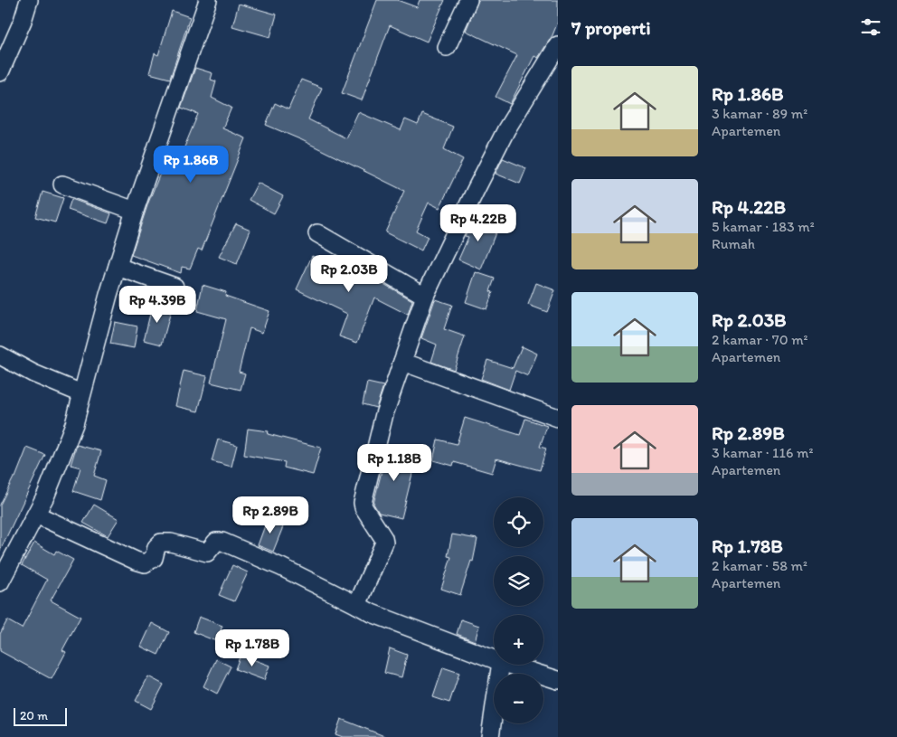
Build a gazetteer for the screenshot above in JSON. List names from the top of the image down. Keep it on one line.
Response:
{"scale_bar":"20 m","page":{"heading":"7 properti","list":[{"name":"Rp 1.86B","note":"3 kamar · 89 m² · Apartemen"},{"name":"Rp 4.22B","note":"5 kamar · 183 m² · Rumah"},{"name":"Rp 2.03B","note":"2 kamar · 70 m² · Apartemen"},{"name":"Rp 2.89B","note":"3 kamar · 116 m² · Apartemen"},{"name":"Rp 1.78B","note":"2 kamar · 58 m² · Apartemen"}],"price":["Rp 1.86B","Rp 4.22B","Rp 2.03B","Rp 4.39B","Rp 1.18B","Rp 2.89B","Rp 1.78B"],"map_buttons":["+","−"],"scale":"20 m"}}
